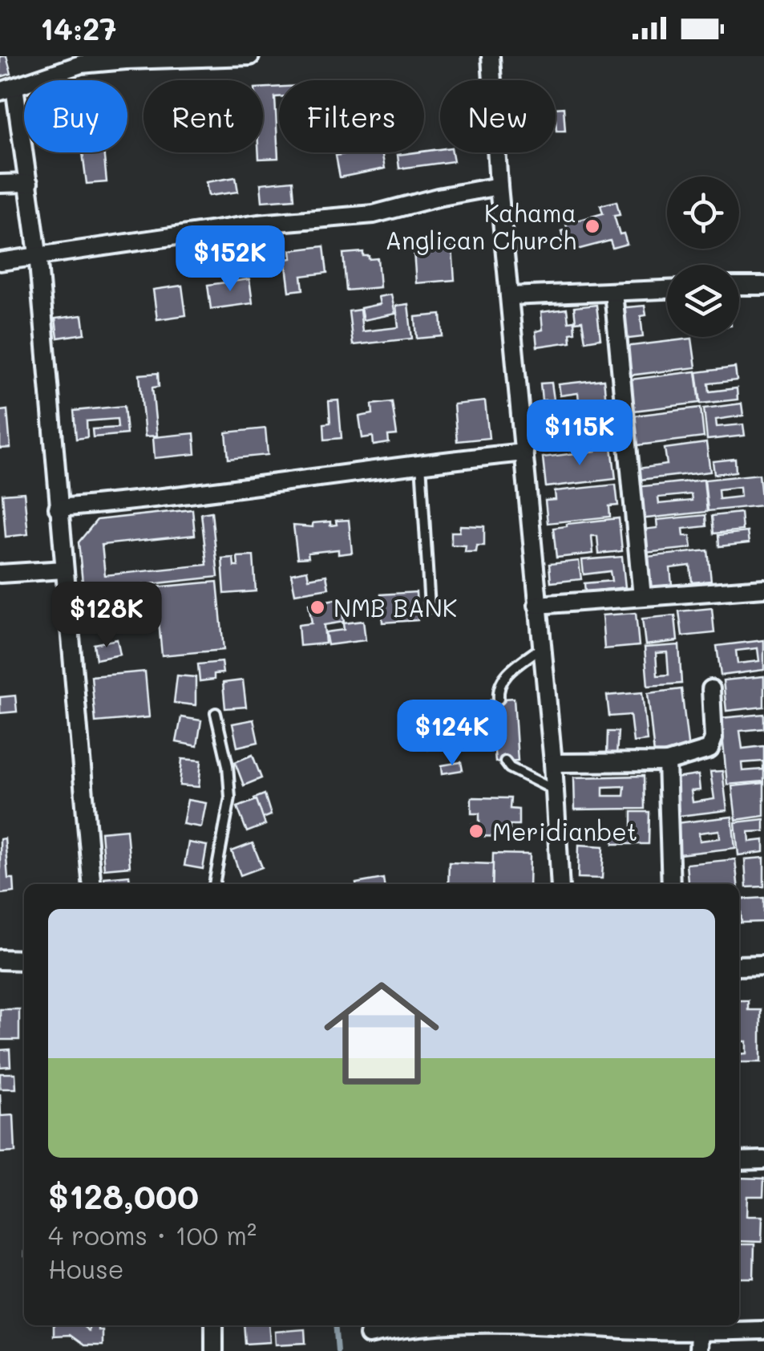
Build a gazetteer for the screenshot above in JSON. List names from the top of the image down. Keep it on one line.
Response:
{"places":["Kahama Anglican Church","NMB BANK","Meridianbet"],"page":{"status":"14:27","chip":["Buy","Rent","Filters","New"],"price":["$152K","$115K","$128K","$124K"],"list":[{"name":"$128,000","note":"4 rooms · 100 m² · House"}]}}
